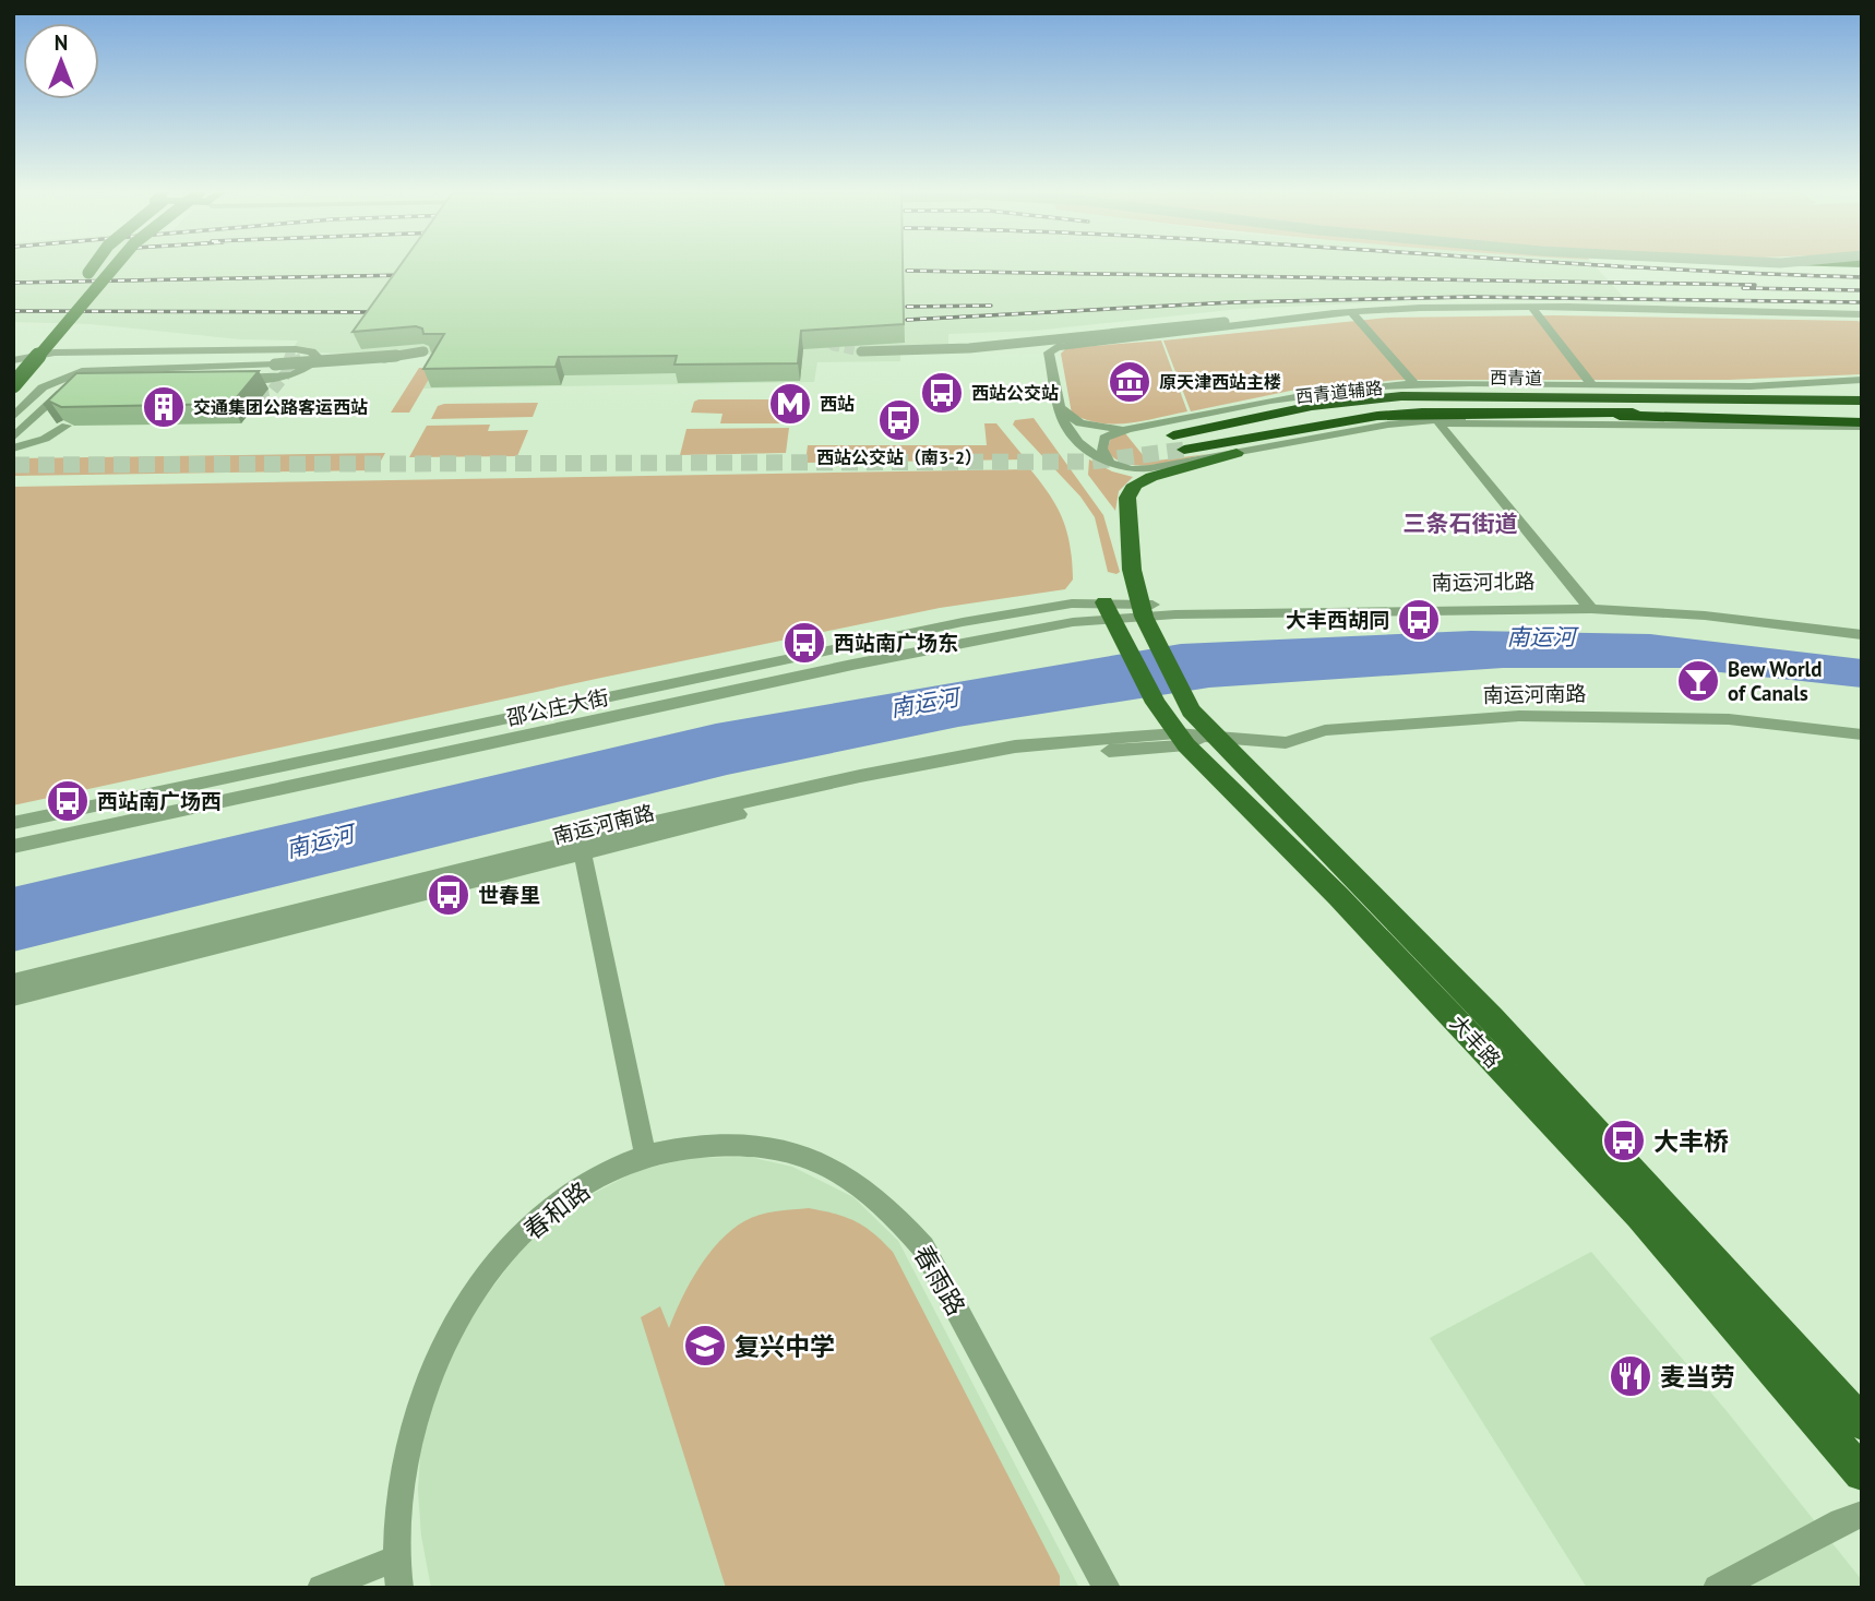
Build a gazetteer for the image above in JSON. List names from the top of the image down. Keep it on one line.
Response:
{"streets":{"highway":["西青道"],"main road":["大丰路"],"street":["西青道辅路","南运河北路","南运河南路","邵公庄大街","春和路","春雨路"]},"crossings":[["西青道","西青道辅路"],["南运河北路","邵公庄大街"],["南运河北路","大丰路"],["南运河南路","大丰路"],["邵公庄大街","大丰路"],["春和路","春雨路"]],"districts":["三条石街道"],"water":["南运河"],"places":{"museum":["原天津西站主楼"],"bus stop":["西站公交站","西站公交站（南3-2）","大丰西胡同","西站南广场东","西站南广场西","世春里","大丰桥"],"metro station":["西站"],"building":["交通集团公路客运西站"],"bar":["Bew World of Canals"],"school or university":["复兴中学"],"restaurant":["麦当劳"]},"north":"top"}
